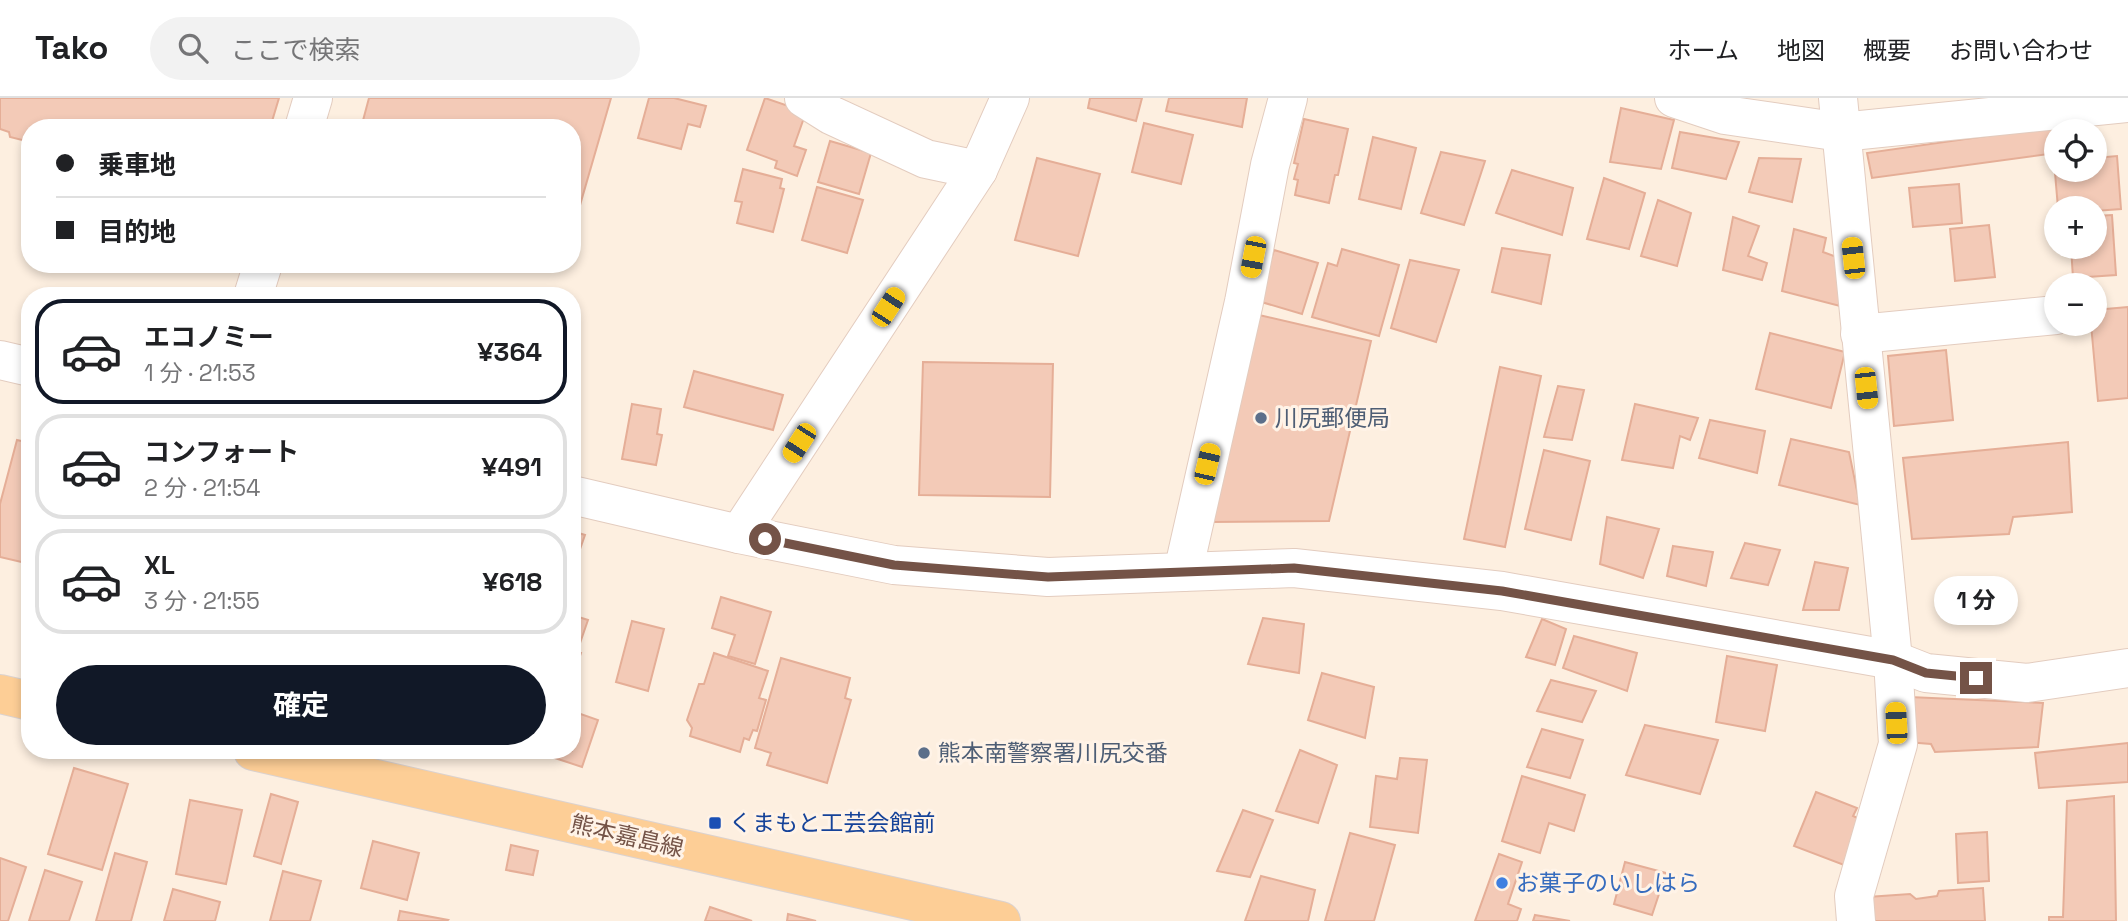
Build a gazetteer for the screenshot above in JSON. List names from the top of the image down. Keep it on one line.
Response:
{"streets":{"main road":["熊本嘉島線"]},"places":{"other":["川尻郵便局","熊本南警察署川尻交番","お菓子のいしはら"],"transit":["くまもと工芸会館前"]},"page":{"header":"Tako","search":"ここで検索","nav":["ホーム","地図","概要","お問い合わせ"],"map_buttons":["+","−"],"banner":["乗車地","目的地"],"list":[{"name":"エコノミー","note":"1 分 · 21:53","value":"¥364"},{"name":"コンフォート","note":"2 分 · 21:54","value":"¥491"},{"name":"XL","note":"3 分 · 21:55","value":"¥618"}],"bubble":"1 分","buttons":"確定"}}
